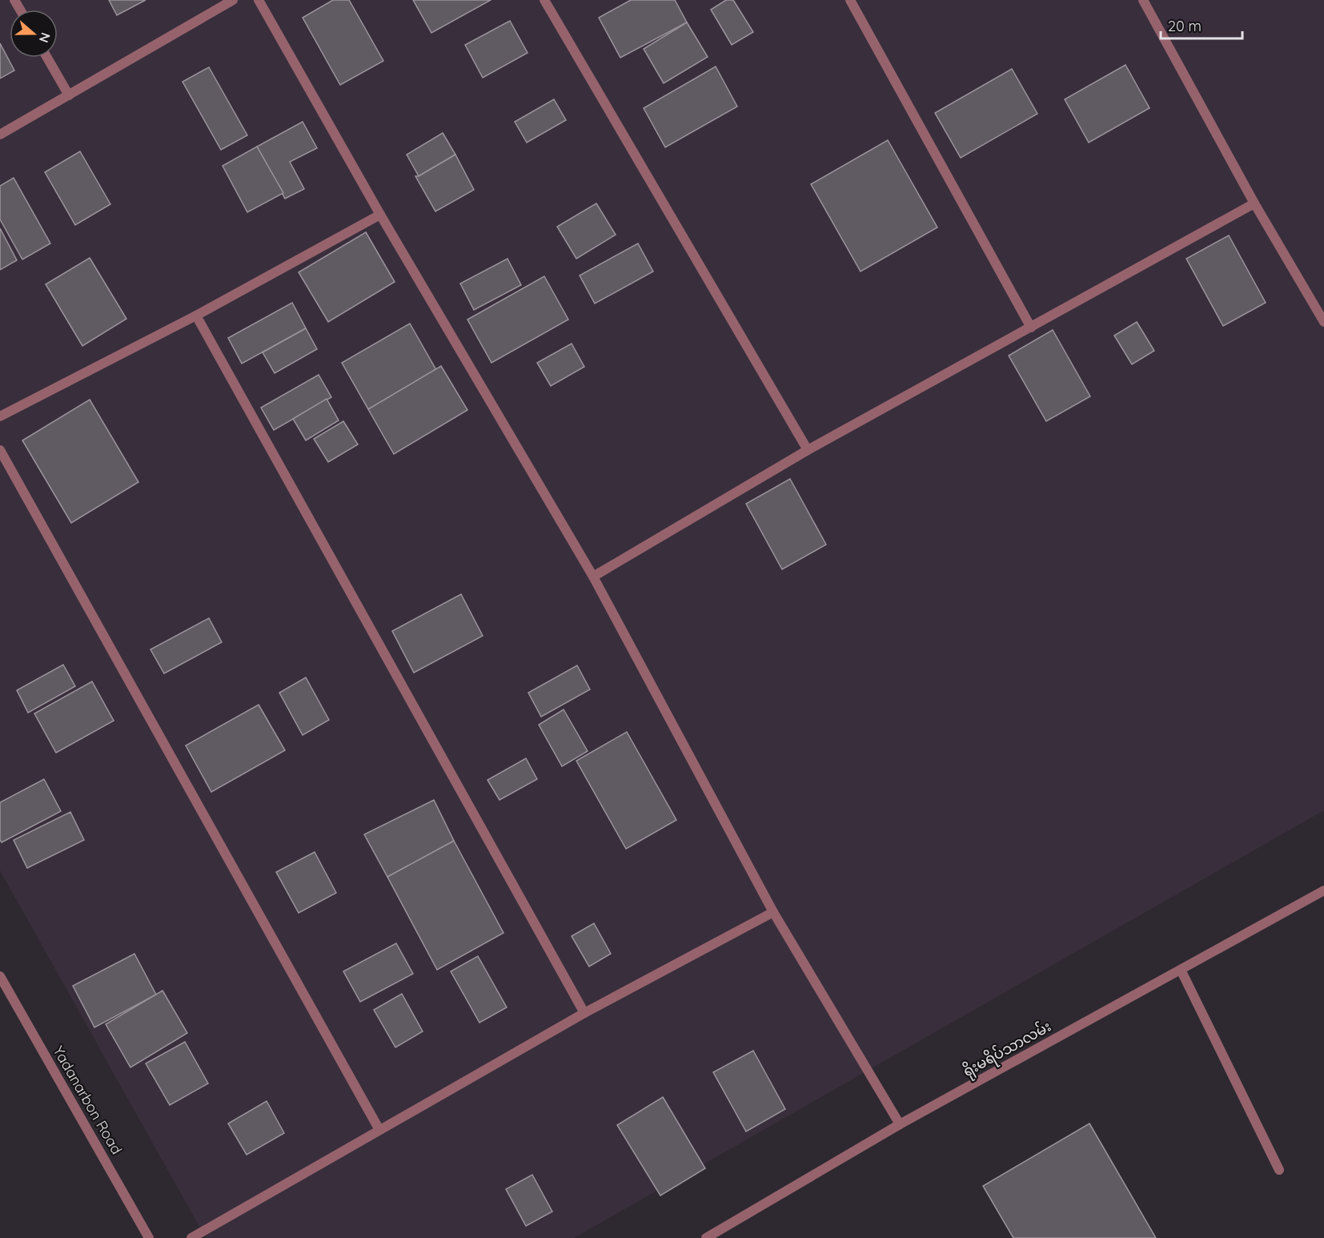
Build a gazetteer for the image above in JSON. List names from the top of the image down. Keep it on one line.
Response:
{"streets":{"street":["ရိုးမရိပ်သာလမ်း","Yadanarbon Road"]},"scale_bar":"20 m","north":"right"}
